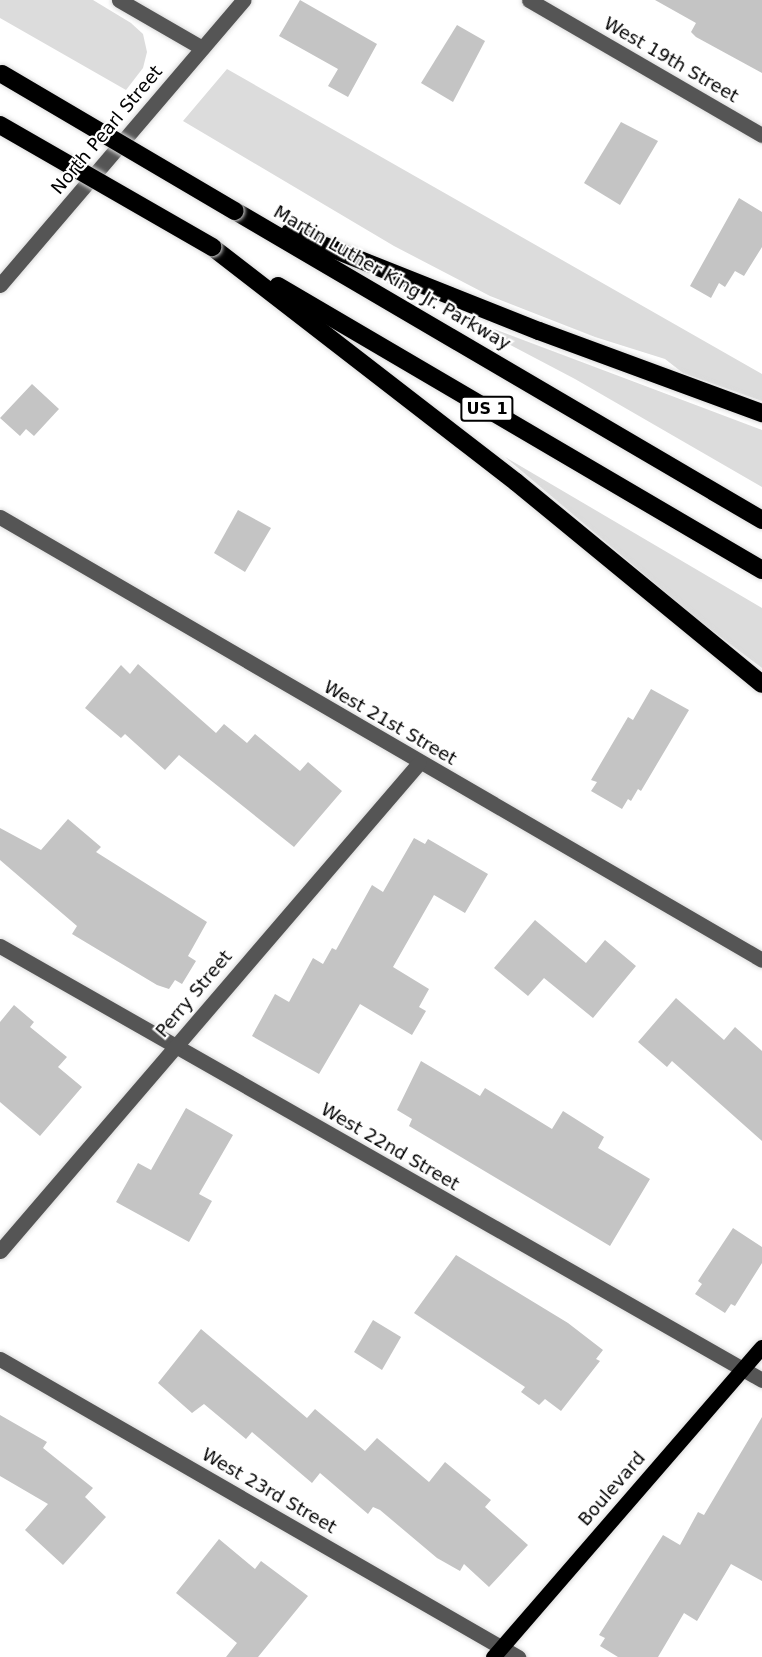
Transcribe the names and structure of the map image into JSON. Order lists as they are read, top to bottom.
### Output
{
  "streets": {
    "highway": ["Martin Luther King Jr. Parkway", "US 1"],
    "main road": ["Boulevard"],
    "street": [
      "West 19th Street",
      "North Pearl Street",
      "West 21st Street",
      "Perry Street",
      "West 22nd Street",
      "West 23rd Street"
    ]
  },
  "crossings": [
    ["West 21st Street", "Perry Street"],
    ["Perry Street", "West 22nd Street"],
    ["West 22nd Street", "Boulevard"],
    ["Boulevard", "West 23rd Street"]
  ]
}
